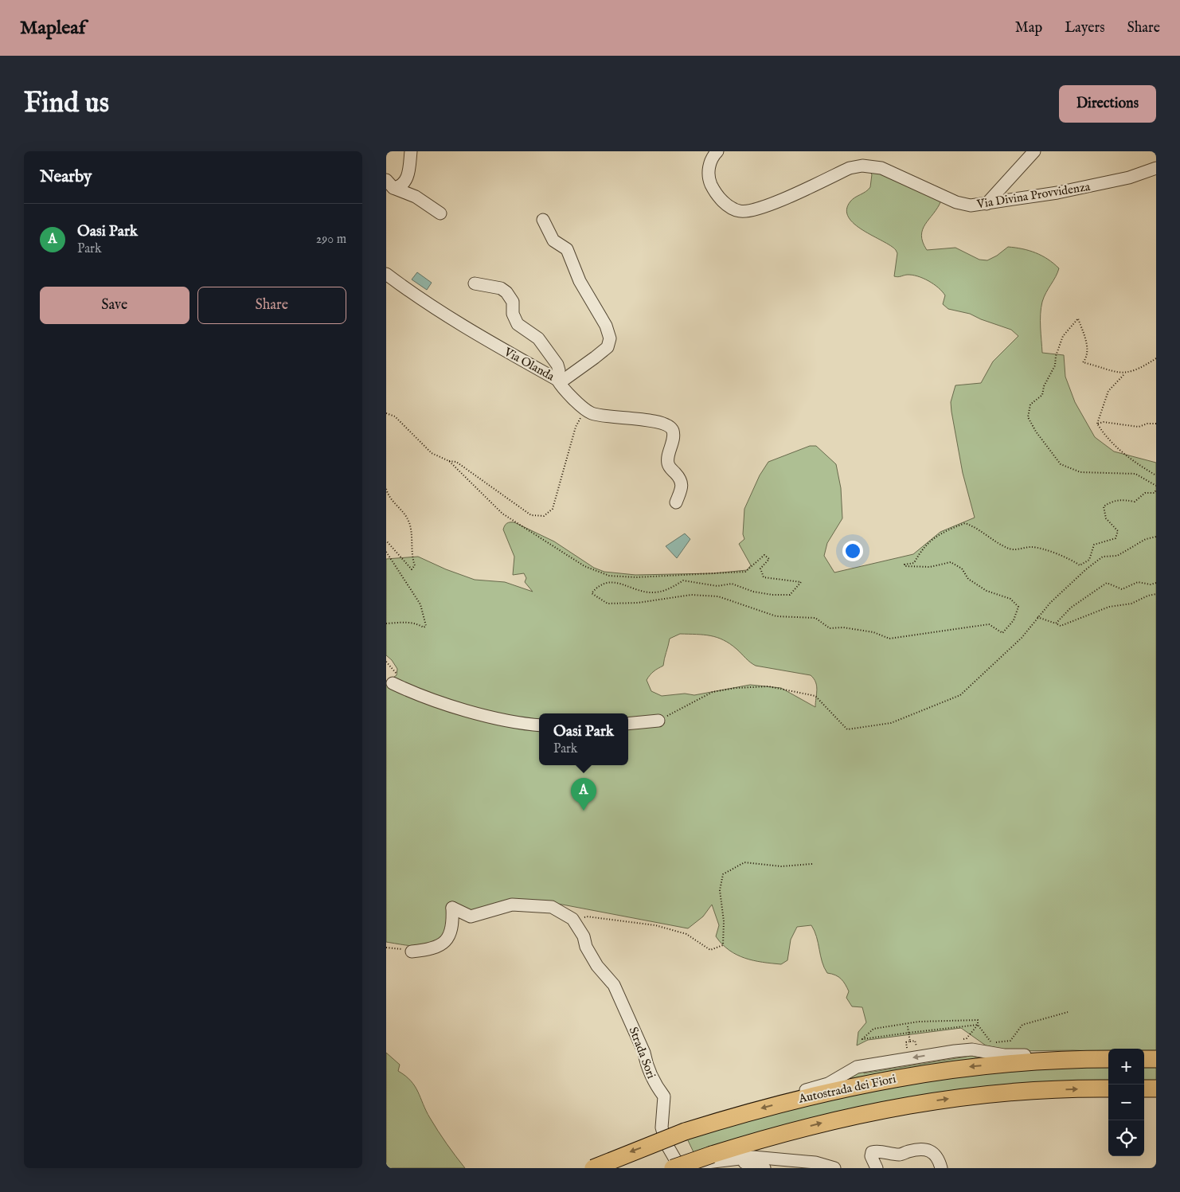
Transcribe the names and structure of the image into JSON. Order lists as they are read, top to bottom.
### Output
{
  "streets": {
    "highway": ["Autostrada dei Fiori"],
    "street": ["Via Divina Provvidenza", "Via Olanda", "Strada Sori"]
  },
  "page": {
    "header": "Mapleaf",
    "nav": ["Map", "Layers", "Share"],
    "buttons": [
      "Directions",
      ["Save", "Share"]
    ],
    "title": "Find us",
    "heading": "Nearby",
    "list": [
      {
        "mark": "A",
        "name": "Oasi Park",
        "note": "Park",
        "value": "290 m"
      }
    ],
    "popup": ["Oasi Park", "Park"],
    "pins": "A",
    "map_buttons": ["+", "−"]
  }
}
